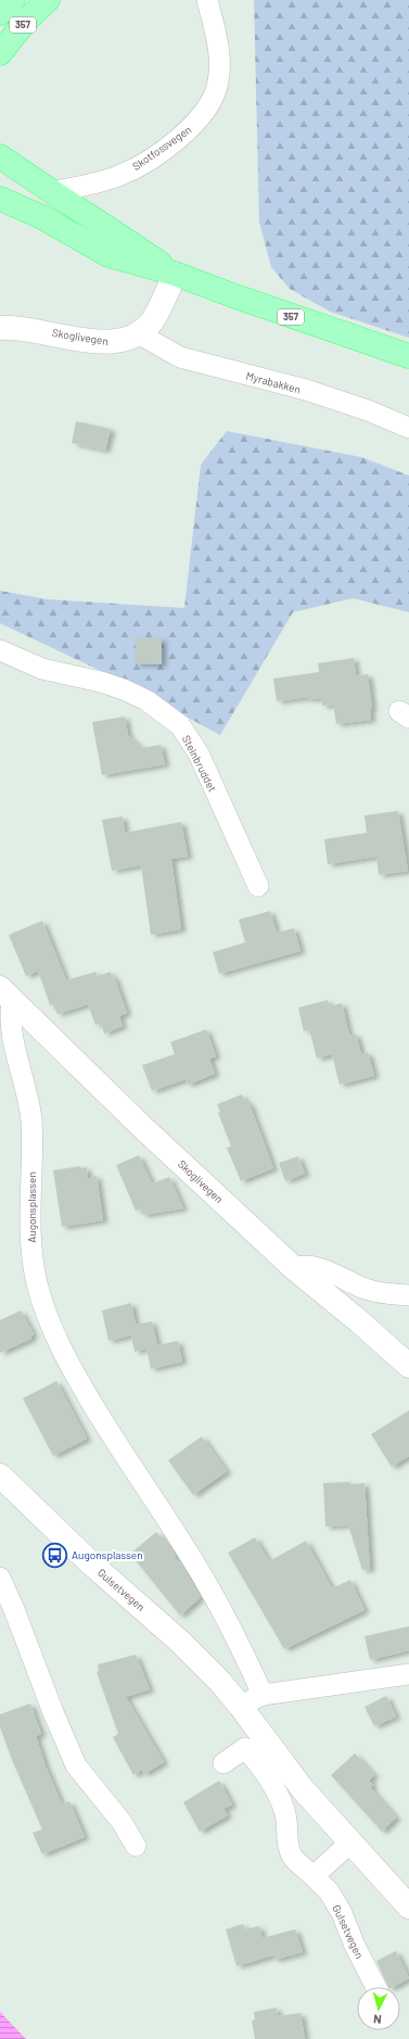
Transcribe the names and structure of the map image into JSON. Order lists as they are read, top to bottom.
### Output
{
  "streets": {
    "main road": ["357"],
    "street": [
      "Skotfossvegen",
      "Skoglivegen",
      "Myrabakken",
      "Steinbruddet",
      "Augonsplassen",
      "Gulsetvegen"
    ]
  },
  "crossings": [
    ["357", "Skotfossvegen"],
    ["Skoglivegen", "Myrabakken"],
    ["Skoglivegen", "Augonsplassen"]
  ],
  "places": {
    "bus stop": ["Augonsplassen"]
  },
  "north": "bottom"
}
